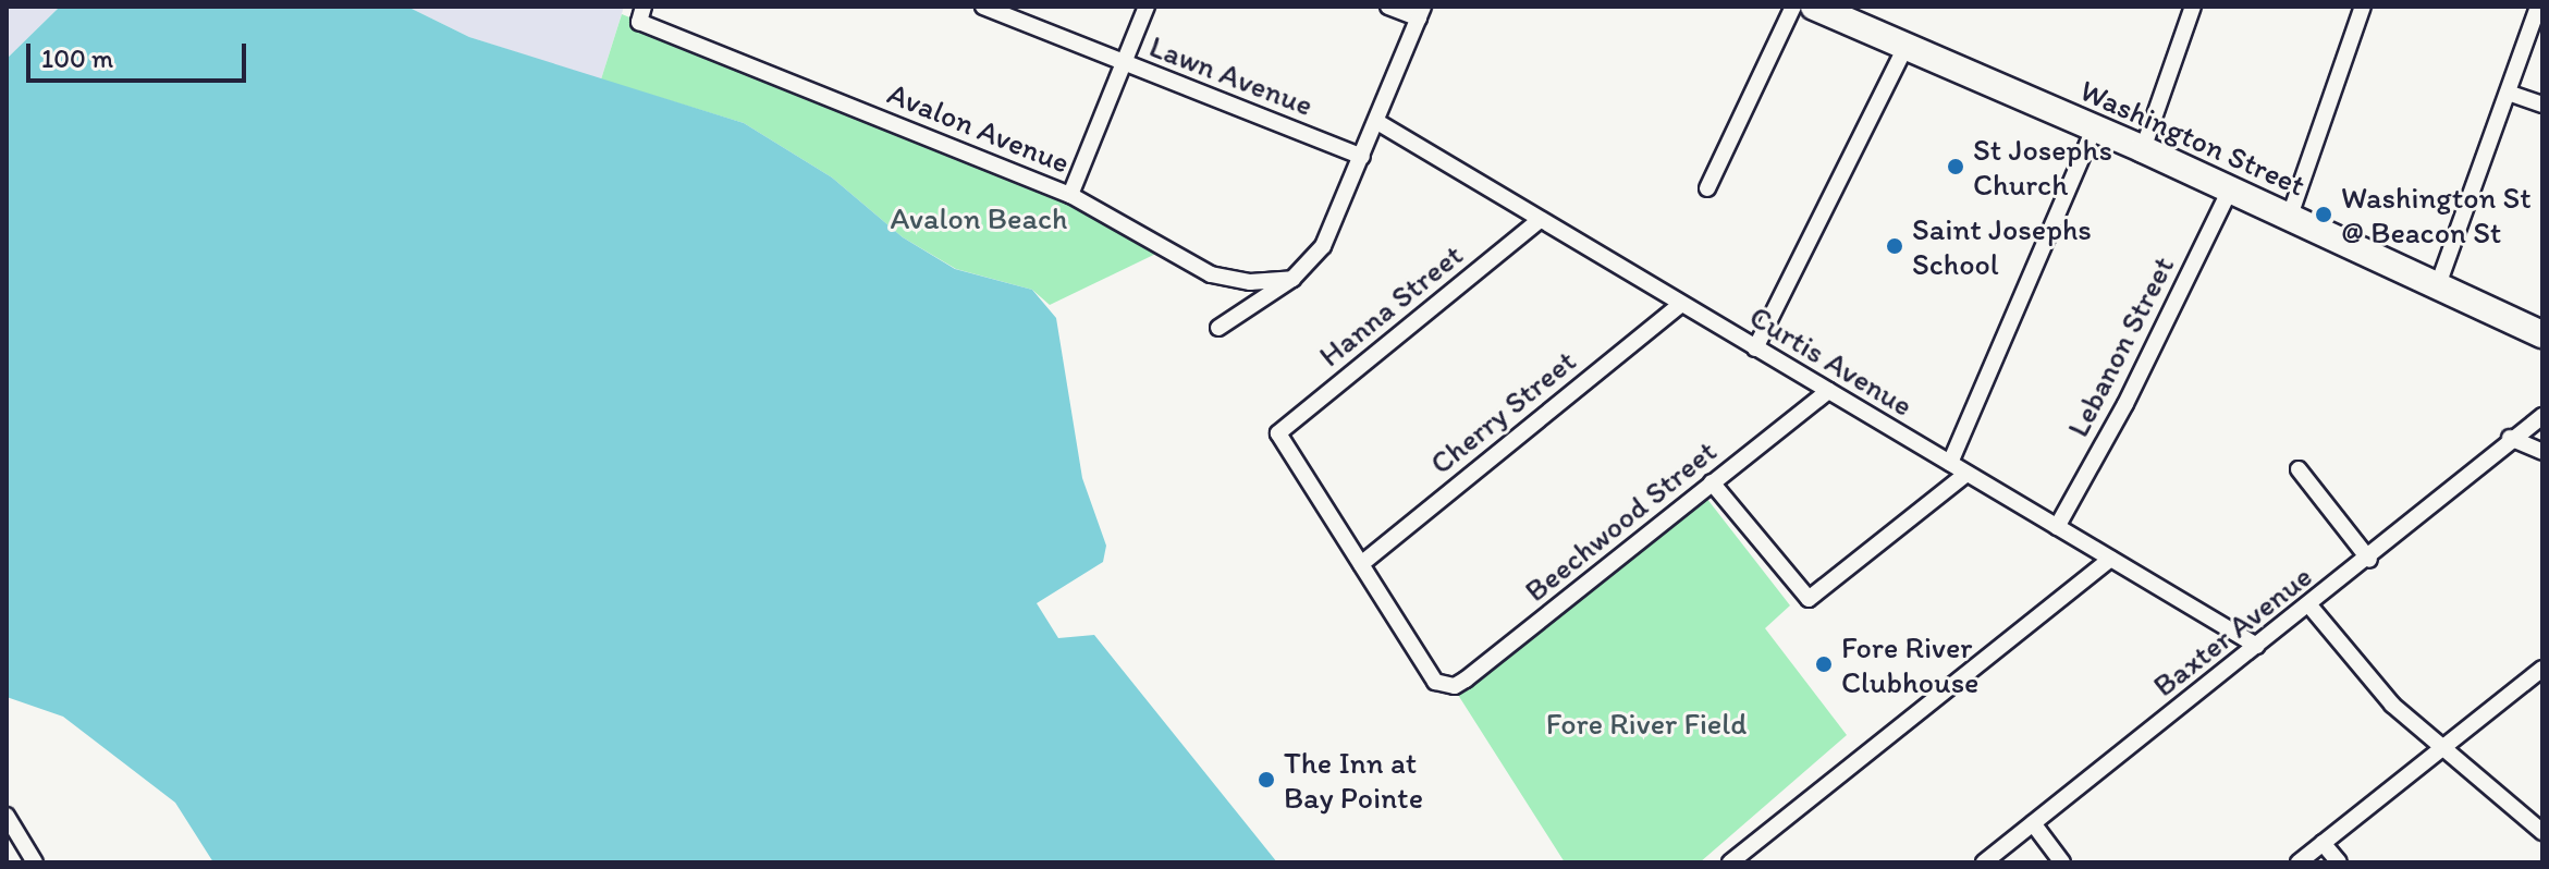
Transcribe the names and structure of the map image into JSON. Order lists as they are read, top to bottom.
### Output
{
  "streets": {
    "main road": ["Washington Street"],
    "street": [
      "Lawn Avenue",
      "Avalon Avenue",
      "Hanna Street",
      "Lebanon Street",
      "Curtis Avenue",
      "Cherry Street",
      "Beechwood Street",
      "Baxter Avenue"
    ]
  },
  "crossings": [
    ["Washington Street", "Lebanon Street"],
    ["Hanna Street", "Curtis Avenue"],
    ["Hanna Street", "Cherry Street"],
    ["Hanna Street", "Beechwood Street"],
    ["Lebanon Street", "Curtis Avenue"],
    ["Curtis Avenue", "Cherry Street"],
    ["Curtis Avenue", "Beechwood Street"],
    ["Curtis Avenue", "Baxter Avenue"],
    ["Cherry Street", "Beechwood Street"]
  ],
  "parks": ["Avalon Beach", "Fore River Field"],
  "places": [
    "St Josephs Church",
    "Washington St @ Beacon St",
    "Saint Josephs School",
    "Fore River Clubhouse",
    "The Inn at Bay Pointe"
  ],
  "scale_bar": "100 m"
}
